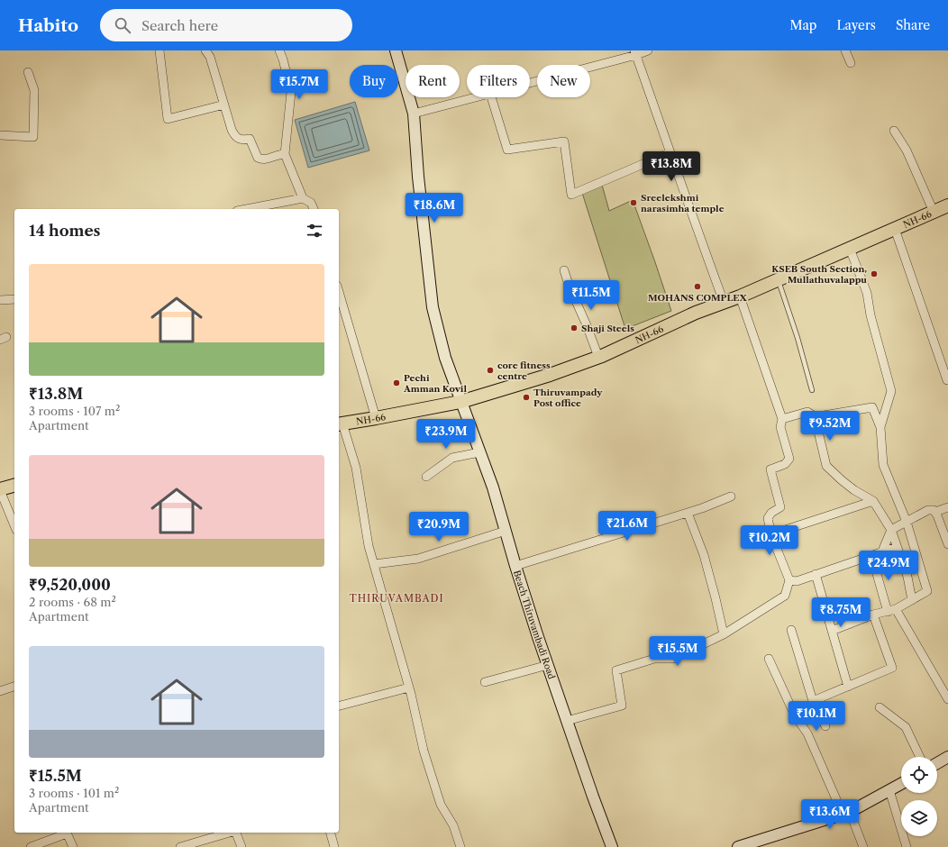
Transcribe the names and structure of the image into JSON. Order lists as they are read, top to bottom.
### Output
{
  "streets": {
    "main road": ["NH-66", "Beach Thiruvambadi Road"]
  },
  "crossings": [
    ["NH-66", "Beach Thiruvambadi Road"]
  ],
  "districts": ["THIRUVAMBADI"],
  "places": [
    "Sreelekshmi narasimha temple",
    "KSEB South Section, Mullathuvalappu",
    "MOHANS COMPLEX",
    "Shaji Steels",
    "core fitness centre",
    "Pechi Amman Kovil",
    "Thiruvampady Post office"
  ],
  "page": {
    "header": "Habito",
    "search": "Search here",
    "nav": ["Map", "Layers", "Share"],
    "chip": [
      "Buy",
      "Rent",
      "Filters",
      "New"
    ],
    "price": [
      "₹15.7M",
      "₹13.8M",
      "₹18.6M",
      "₹11.5M",
      "₹9.52M",
      "₹23.9M",
      "₹21.6M",
      "₹20.9M",
      "₹10.2M",
      "₹24.9M",
      "₹8.75M",
      "₹15.5M",
      "₹10.1M",
      "₹13.6M"
    ],
    "heading": "14 homes",
    "list": [
      {
        "name": "₹13.8M",
        "note": "3 rooms · 107 m² · Apartment"
      },
      {
        "name": "₹9,520,000",
        "note": "2 rooms · 68 m² · Apartment"
      },
      {
        "name": "₹15.5M",
        "note": "3 rooms · 101 m² · Apartment"
      }
    ]
  }
}
